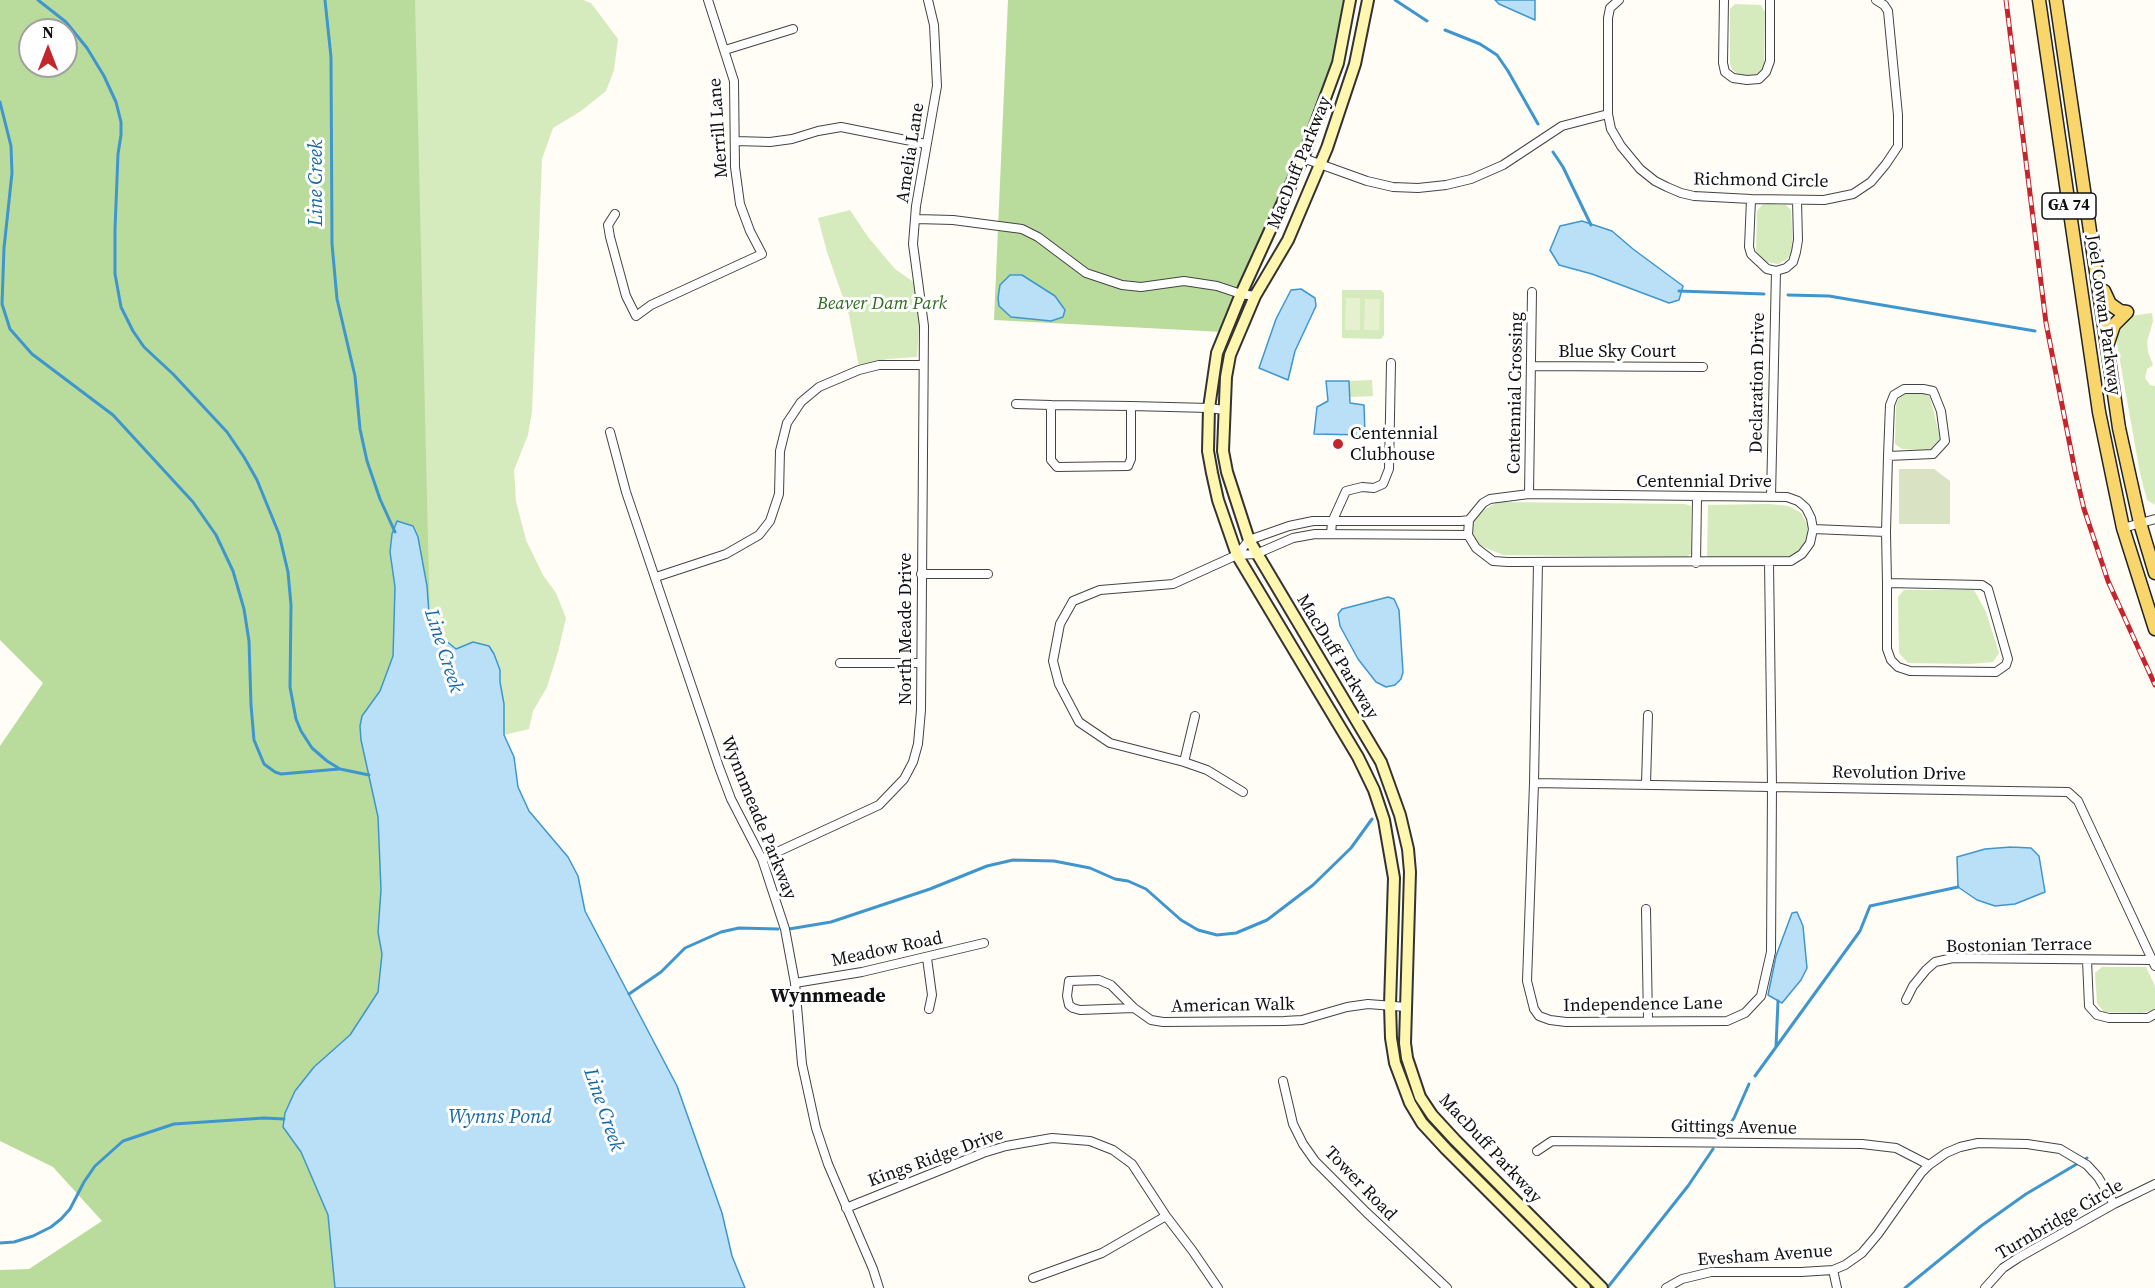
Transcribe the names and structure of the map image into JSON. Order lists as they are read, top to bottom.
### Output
{
  "streets": {
    "main road": ["GA 74", "Joel Cowan Parkway"],
    "street": [
      "Merrill Lane",
      "Amelia Lane",
      "MacDuff Parkway",
      "Richmond Circle",
      "Blue Sky Court",
      "Declaration Drive",
      "Centennial Crossing",
      "Centennial Drive",
      "North Meade Drive",
      "Revolution Drive",
      "Wynnmeade Parkway",
      "Bostonian Terrace",
      "Meadow Road",
      "Independence Lane",
      "American Walk",
      "Gittings Avenue",
      "Kings Ridge Drive",
      "Tower Road",
      "Turnbridge Circle",
      "Evesham Avenue"
    ]
  },
  "crossings": [
    ["Amelia Lane", "North Meade Drive"],
    ["MacDuff Parkway", "American Walk"],
    ["Blue Sky Court", "Centennial Crossing"],
    ["Declaration Drive", "Centennial Drive"],
    ["Centennial Crossing", "Centennial Drive"],
    ["North Meade Drive", "Wynnmeade Parkway"],
    ["Revolution Drive", "Bostonian Terrace"],
    ["Revolution Drive", "Independence Lane"],
    ["Wynnmeade Parkway", "Meadow Road"],
    ["Wynnmeade Parkway", "Kings Ridge Drive"],
    ["Gittings Avenue", "Evesham Avenue"],
    ["Turnbridge Circle", "Evesham Avenue"]
  ],
  "districts": ["Wynnmeade"],
  "water": ["Line Creek", "Wynns Pond"],
  "parks": ["Beaver Dam Park"],
  "places": ["Centennial Clubhouse"],
  "north": "top"
}
